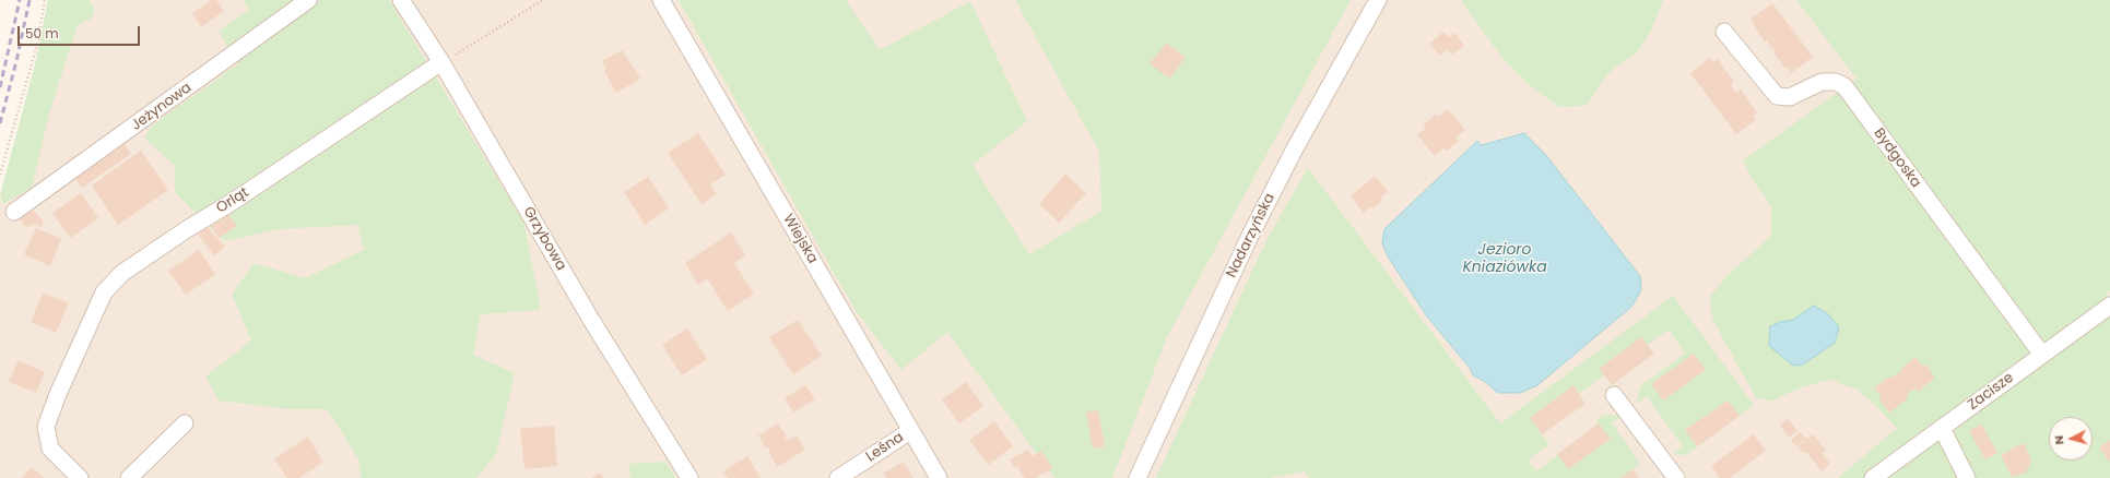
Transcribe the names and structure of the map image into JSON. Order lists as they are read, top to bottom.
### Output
{
  "streets": {
    "street": [
      "Jeżynowa",
      "Bydgoska",
      "Orląt",
      "Nadarzyńska",
      "Grzybowa",
      "Wiejska",
      "Zacisze",
      "Leśna"
    ]
  },
  "crossings": [
    ["Bydgoska", "Zacisze"],
    ["Orląt", "Grzybowa"],
    ["Wiejska", "Leśna"]
  ],
  "water": ["Jezioro Kniaziówka"],
  "scale_bar": "50 m",
  "north": "left"
}
